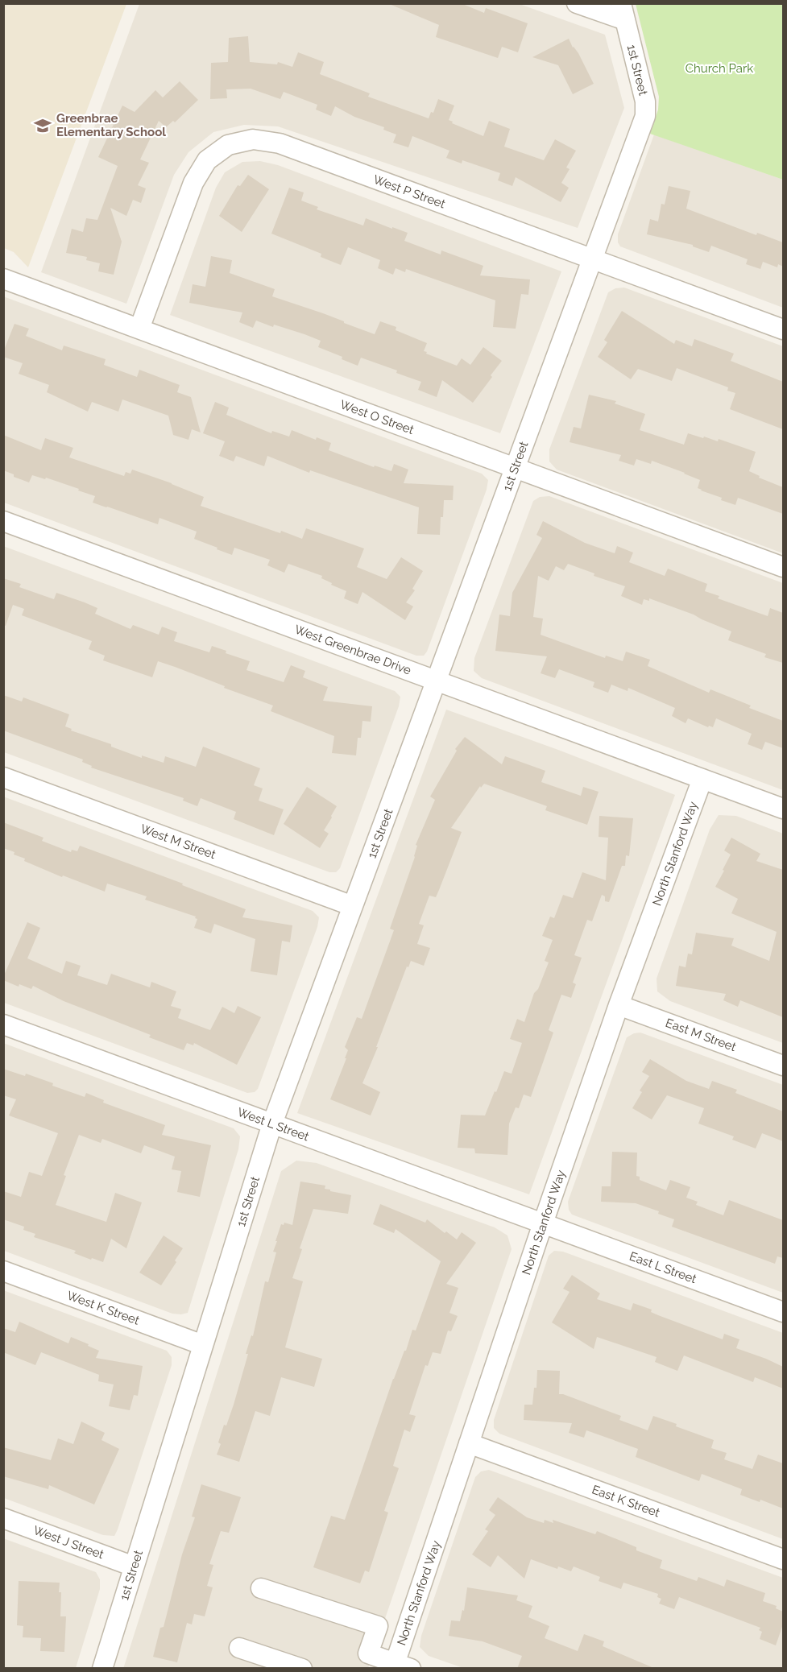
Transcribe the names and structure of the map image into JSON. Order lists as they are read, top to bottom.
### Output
{
  "streets": {
    "street": [
      "1st Street",
      "West P Street",
      "West O Street",
      "West Greenbrae Drive",
      "West M Street",
      "North Stanford Way",
      "East M Street",
      "West L Street",
      "East L Street",
      "West K Street",
      "East K Street",
      "West J Street"
    ]
  },
  "crossings": [
    ["1st Street", "West P Street"],
    ["1st Street", "West O Street"],
    ["1st Street", "West Greenbrae Drive"],
    ["1st Street", "West M Street"],
    ["1st Street", "West L Street"],
    ["1st Street", "West K Street"],
    ["1st Street", "West J Street"],
    ["West P Street", "West O Street"],
    ["West Greenbrae Drive", "North Stanford Way"],
    ["North Stanford Way", "East M Street"],
    ["North Stanford Way", "West L Street"],
    ["North Stanford Way", "East L Street"],
    ["North Stanford Way", "East K Street"],
    ["West L Street", "East L Street"]
  ],
  "parks": ["Church Park"],
  "places": {
    "school or university": ["Greenbrae Elementary School"]
  }
}
